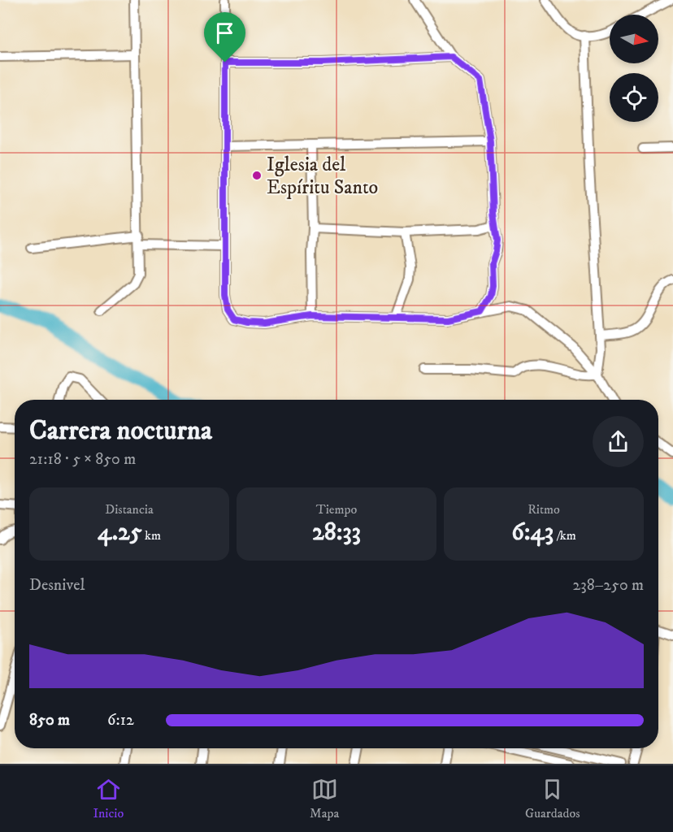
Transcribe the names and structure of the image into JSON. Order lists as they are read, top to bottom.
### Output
{
  "places": ["Iglesia del Espíritu Santo"],
  "north": "right",
  "page": {
    "heading": ["Carrera nocturna", "21:18 · 5 × 850 m"],
    "stats": [
      ["Distancia", "4.25 km"],
      ["Tiempo", "28:33"],
      ["Ritmo", "6:43 /km"]
    ],
    "chart": ["Desnivel", "238–250 m"],
    "list": [
      {
        "name": "850 m",
        "note": "6:12"
      }
    ],
    "tabs": ["Inicio", "Mapa", "Guardados"]
  }
}
